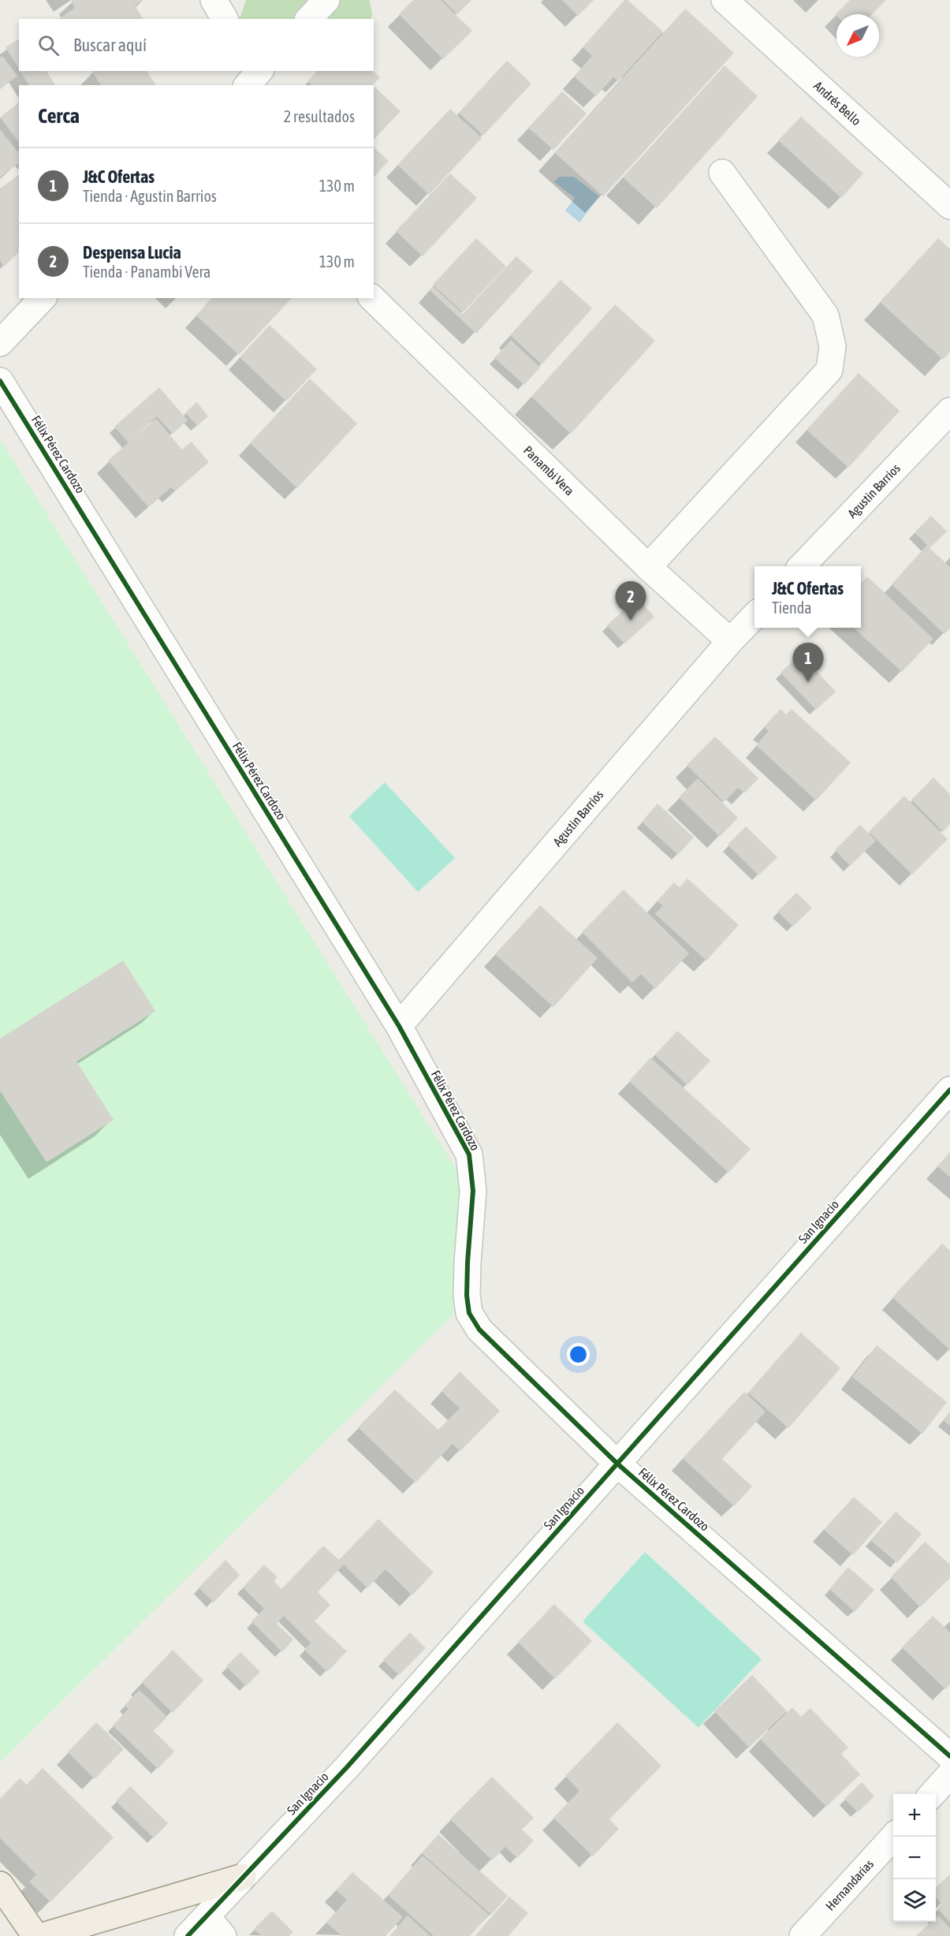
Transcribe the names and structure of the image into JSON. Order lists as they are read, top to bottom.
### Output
{
  "streets": {
    "street": [
      "Andrés Bello",
      "Félix Pérez Cardozo",
      "Panambi Vera",
      "Agustin Barrios",
      "San Ignacio",
      "Hernandarias"
    ]
  },
  "crossings": [
    ["Félix Pérez Cardozo", "Agustin Barrios"],
    ["Félix Pérez Cardozo", "San Ignacio"],
    ["Panambi Vera", "Agustin Barrios"]
  ],
  "north": "bottom left",
  "page": {
    "search": "Buscar aquí",
    "heading": ["Cerca", "2 resultados"],
    "list": [
      {
        "mark": "1",
        "name": "J&C Ofertas",
        "note": "Tienda · Agustin Barrios",
        "value": "130 m"
      },
      {
        "mark": "2",
        "name": "Despensa Lucia",
        "note": "Tienda · Panambi Vera",
        "value": "130 m"
      }
    ],
    "popup": ["J&C Ofertas", "Tienda"],
    "pins": ["2", "1"],
    "map_buttons": ["+", "−"]
  }
}
